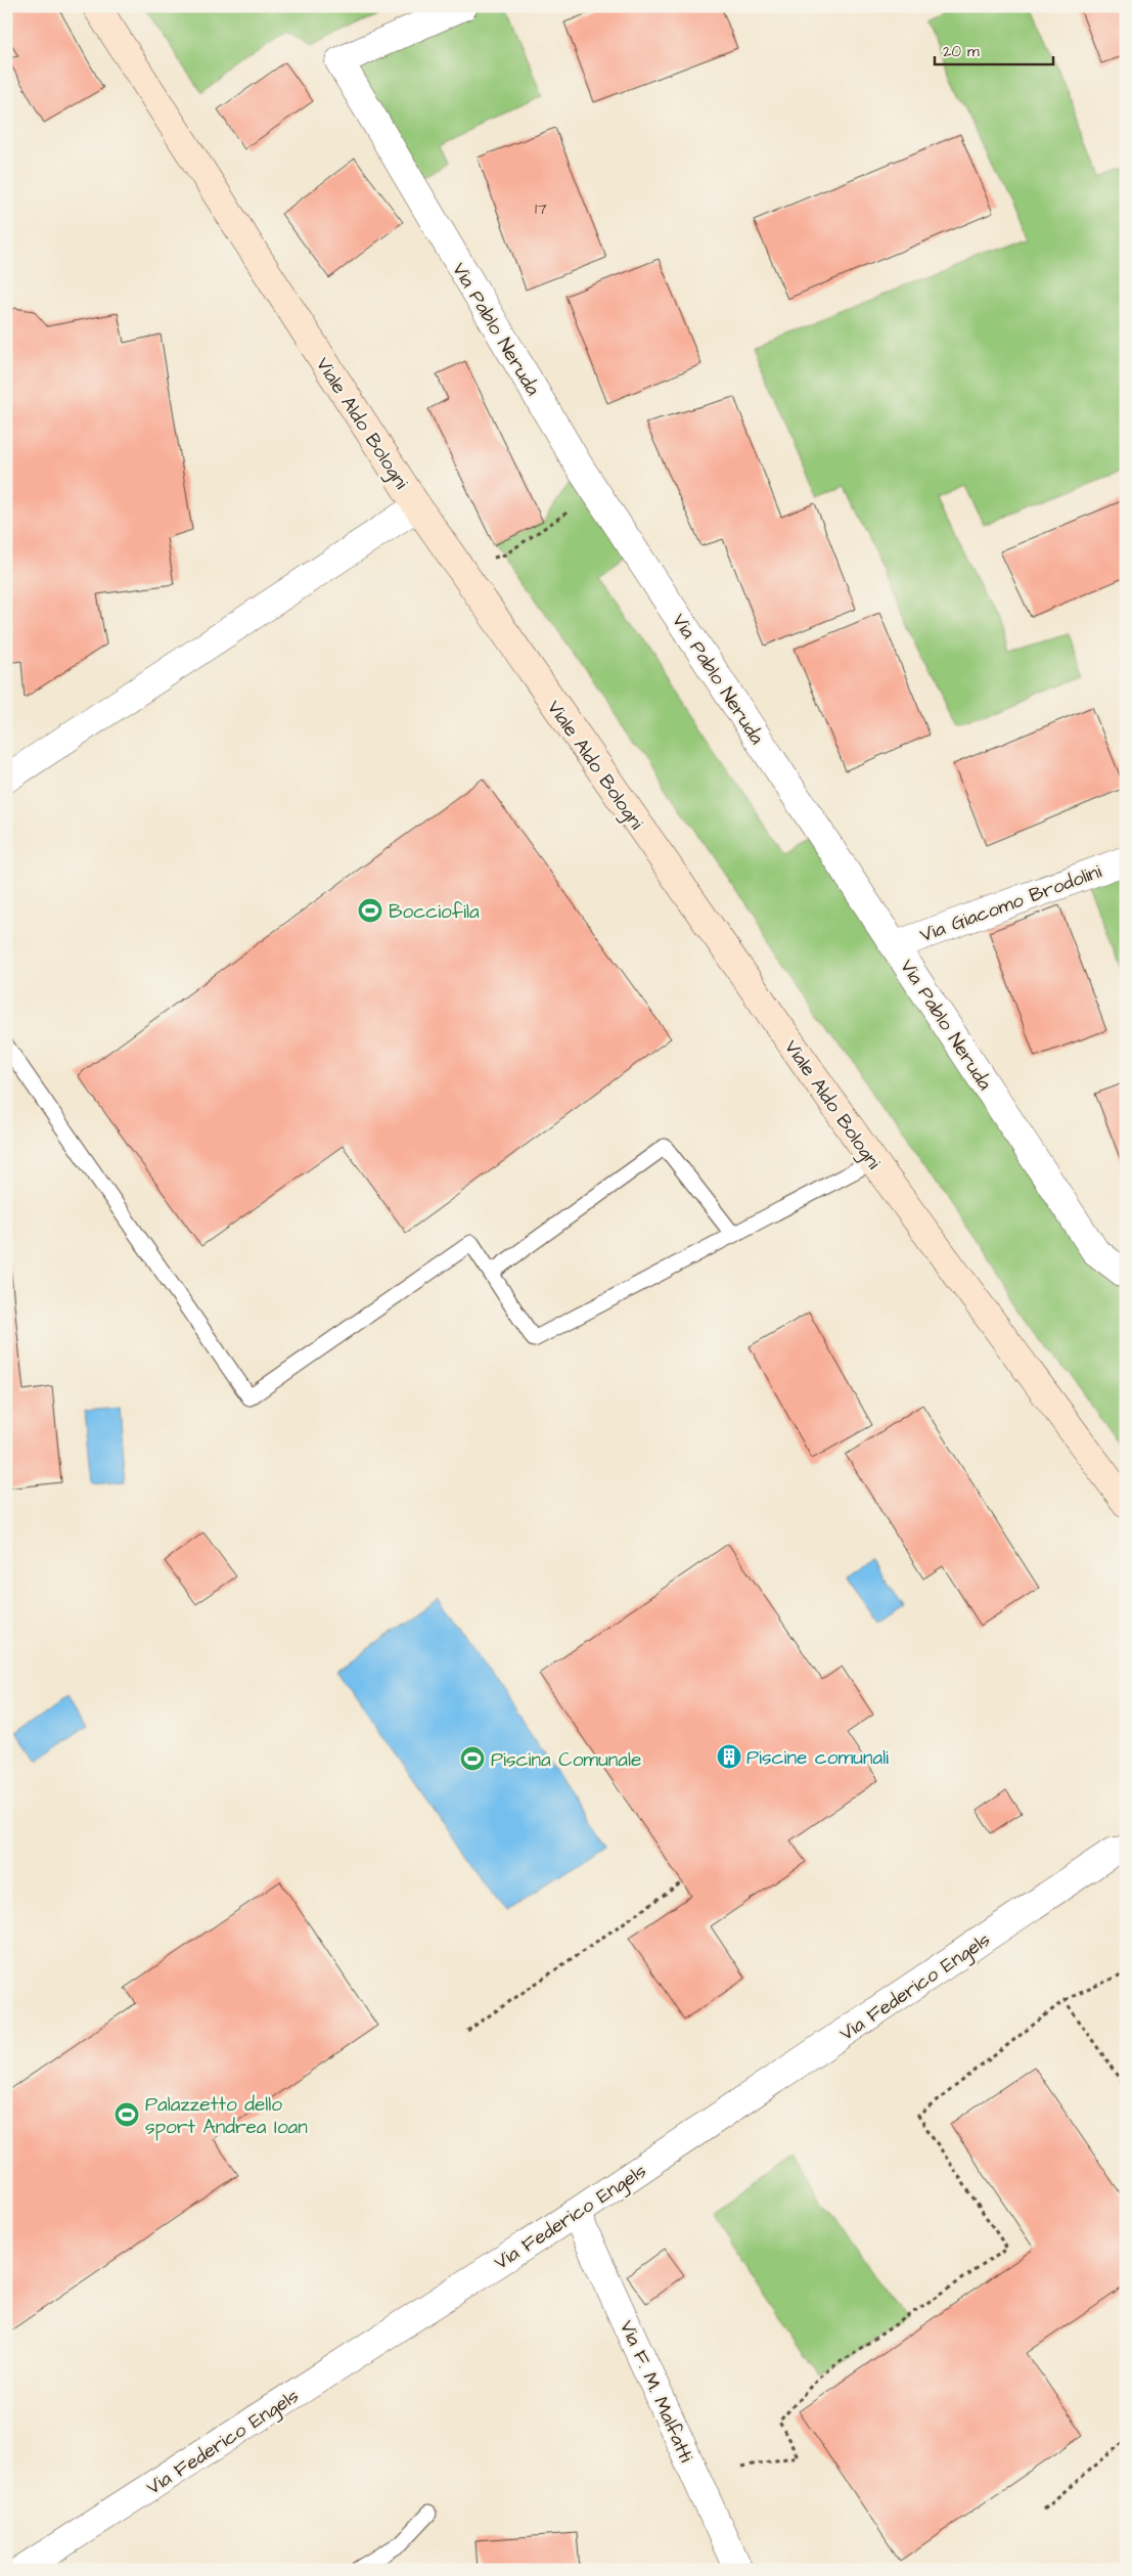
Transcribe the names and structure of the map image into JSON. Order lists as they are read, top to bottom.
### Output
{
  "streets": {
    "main road": ["Viale Aldo Bologni"],
    "street": [
      "Via Pablo Neruda",
      "Via Giacomo Brodolini",
      "Via Federico Engels",
      "Via F. M. Malfatti"
    ]
  },
  "crossings": [
    ["Via Pablo Neruda", "Via Giacomo Brodolini"],
    ["Via Federico Engels", "Via F. M. Malfatti"]
  ],
  "places": {
    "sports": ["Bocciofila", "Piscina Comunale", "Palazzetto dello sport Andrea Ioan"],
    "building": ["Piscine comunali"]
  },
  "house_numbers": ["17"],
  "scale_bar": "20 m"
}
